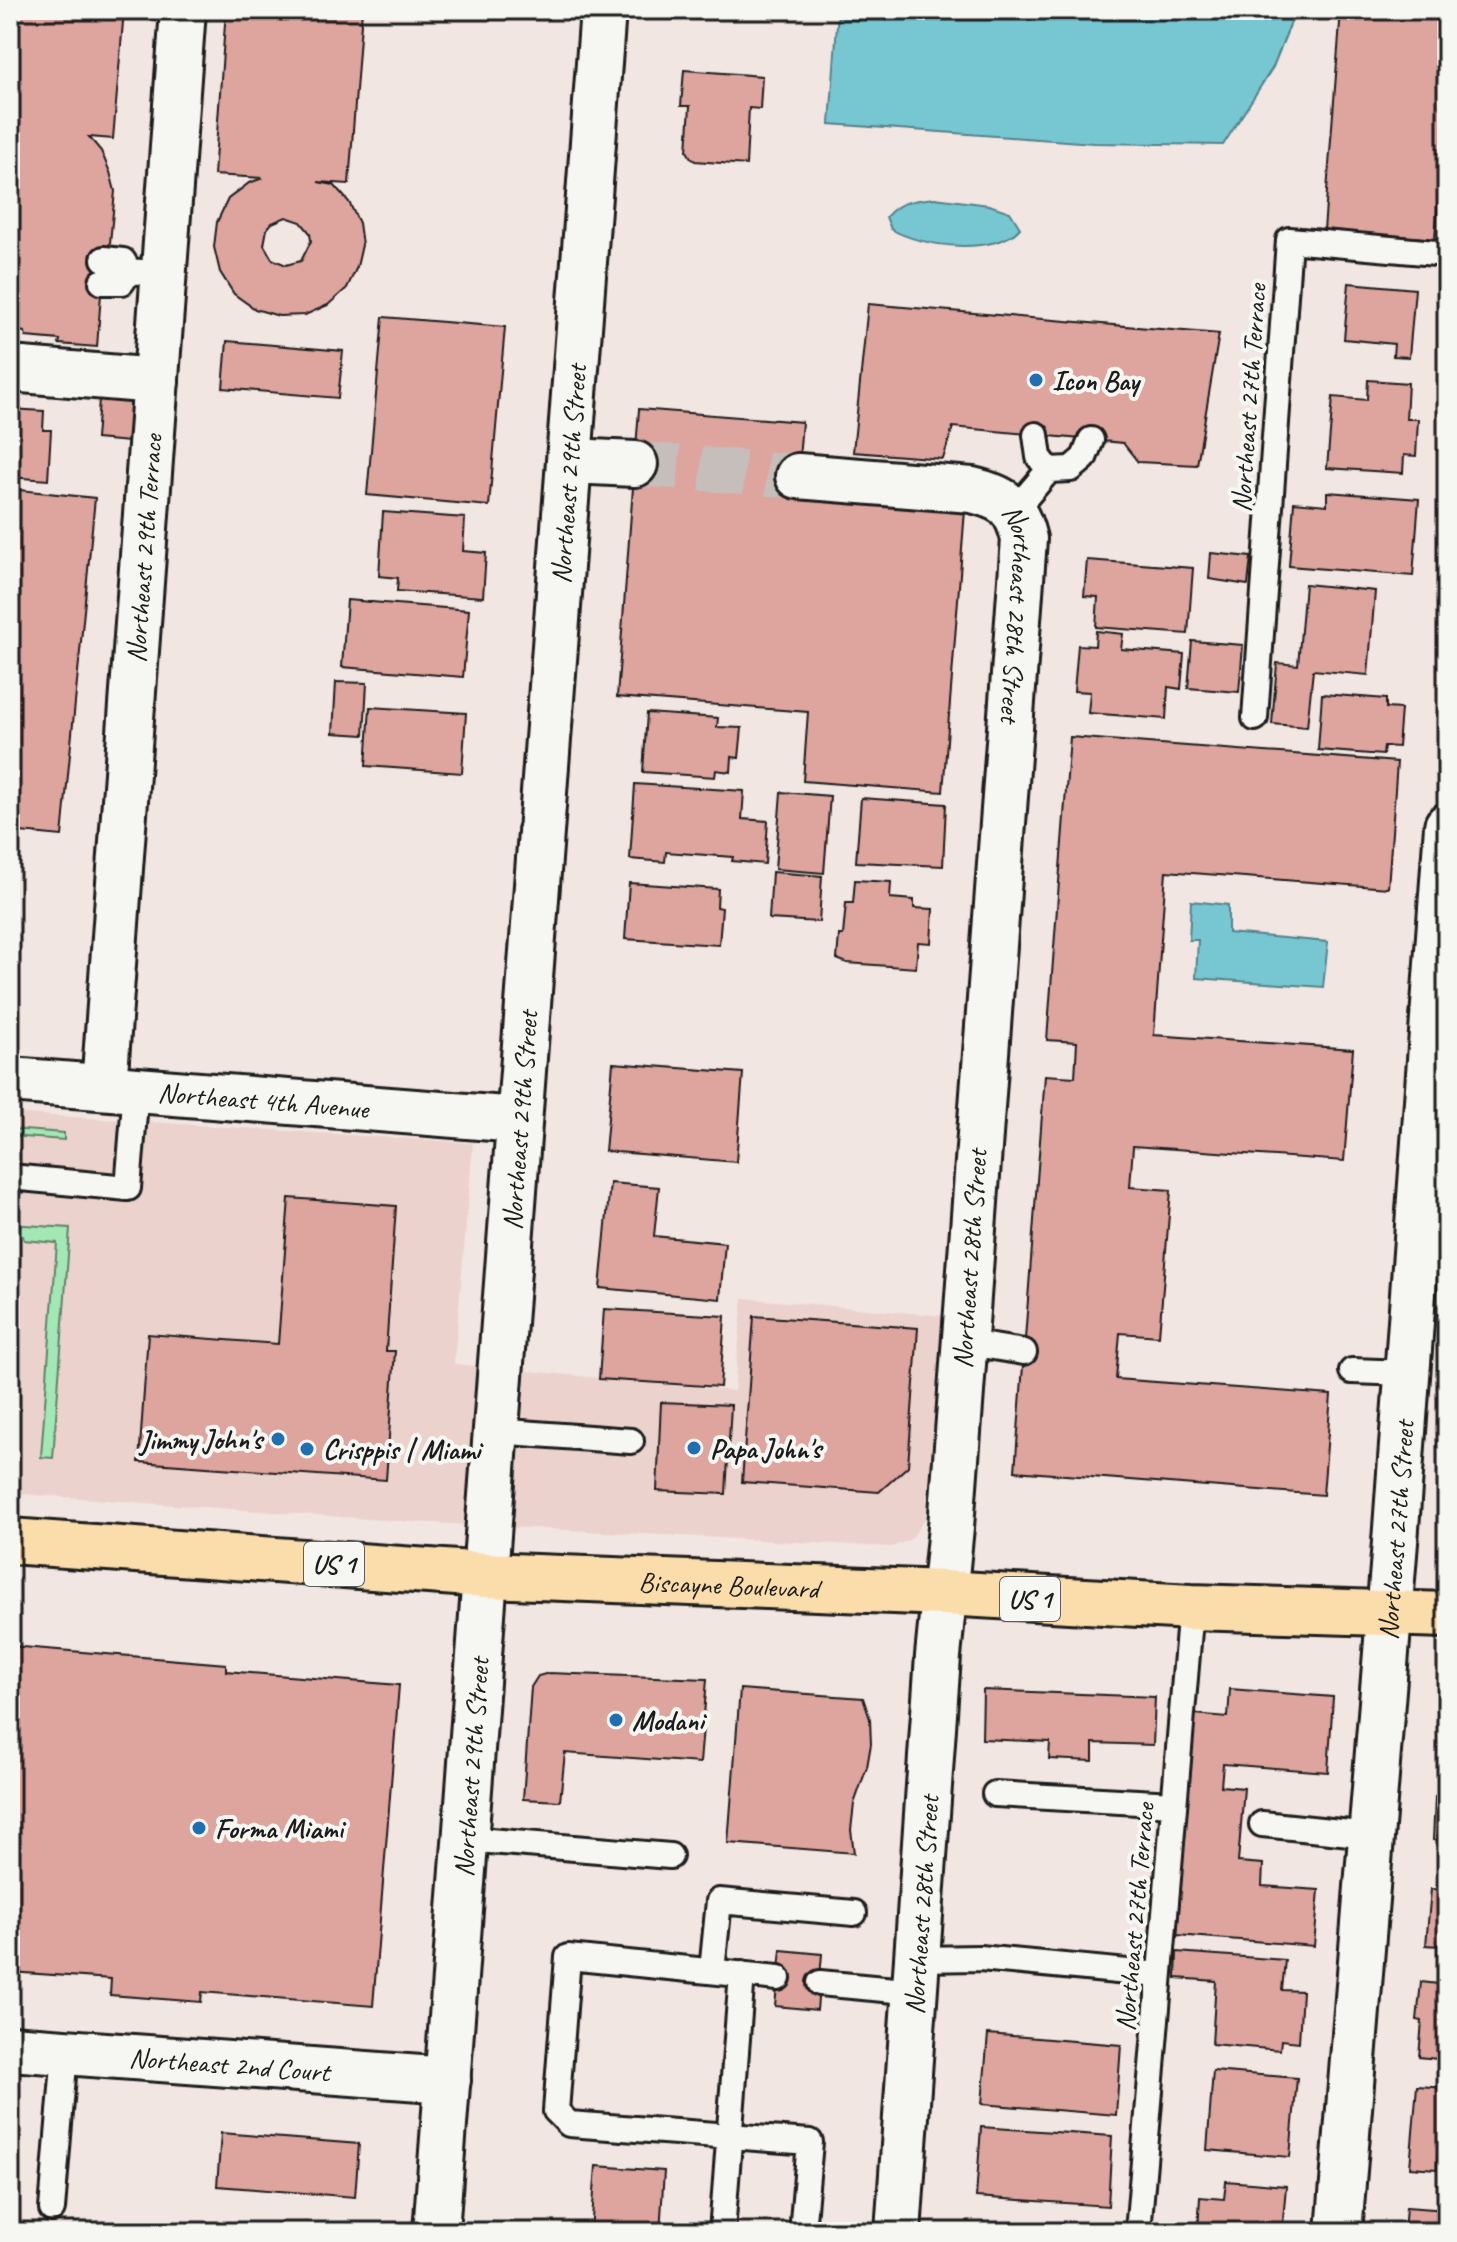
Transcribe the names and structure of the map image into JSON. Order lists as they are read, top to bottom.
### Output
{
  "streets": {
    "main road": ["US 1", "Biscayne Boulevard"],
    "street": [
      "Northeast 29th Street",
      "Northeast 29th Terrace",
      "Northeast 28th Street",
      "Northeast 4th Avenue",
      "Northeast 27th Street",
      "Northeast 2nd Court"
    ],
    "lane": ["Northeast 27th Terrace"]
  },
  "crossings": [
    ["Northeast 27th Terrace", "Biscayne Boulevard"],
    ["Northeast 29th Street", "Northeast 4th Avenue"],
    ["Northeast 29th Street", "Biscayne Boulevard"],
    ["Northeast 29th Street", "Northeast 2nd Court"],
    ["Northeast 29th Terrace", "Northeast 4th Avenue"],
    ["Northeast 28th Street", "Biscayne Boulevard"],
    ["Northeast 27th Street", "Biscayne Boulevard"]
  ],
  "places": [
    "Icon Bay",
    "Jimmy John's",
    "Papa John's",
    "Crisppis | Miami",
    "Modani",
    "Forma Miami"
  ]
}
